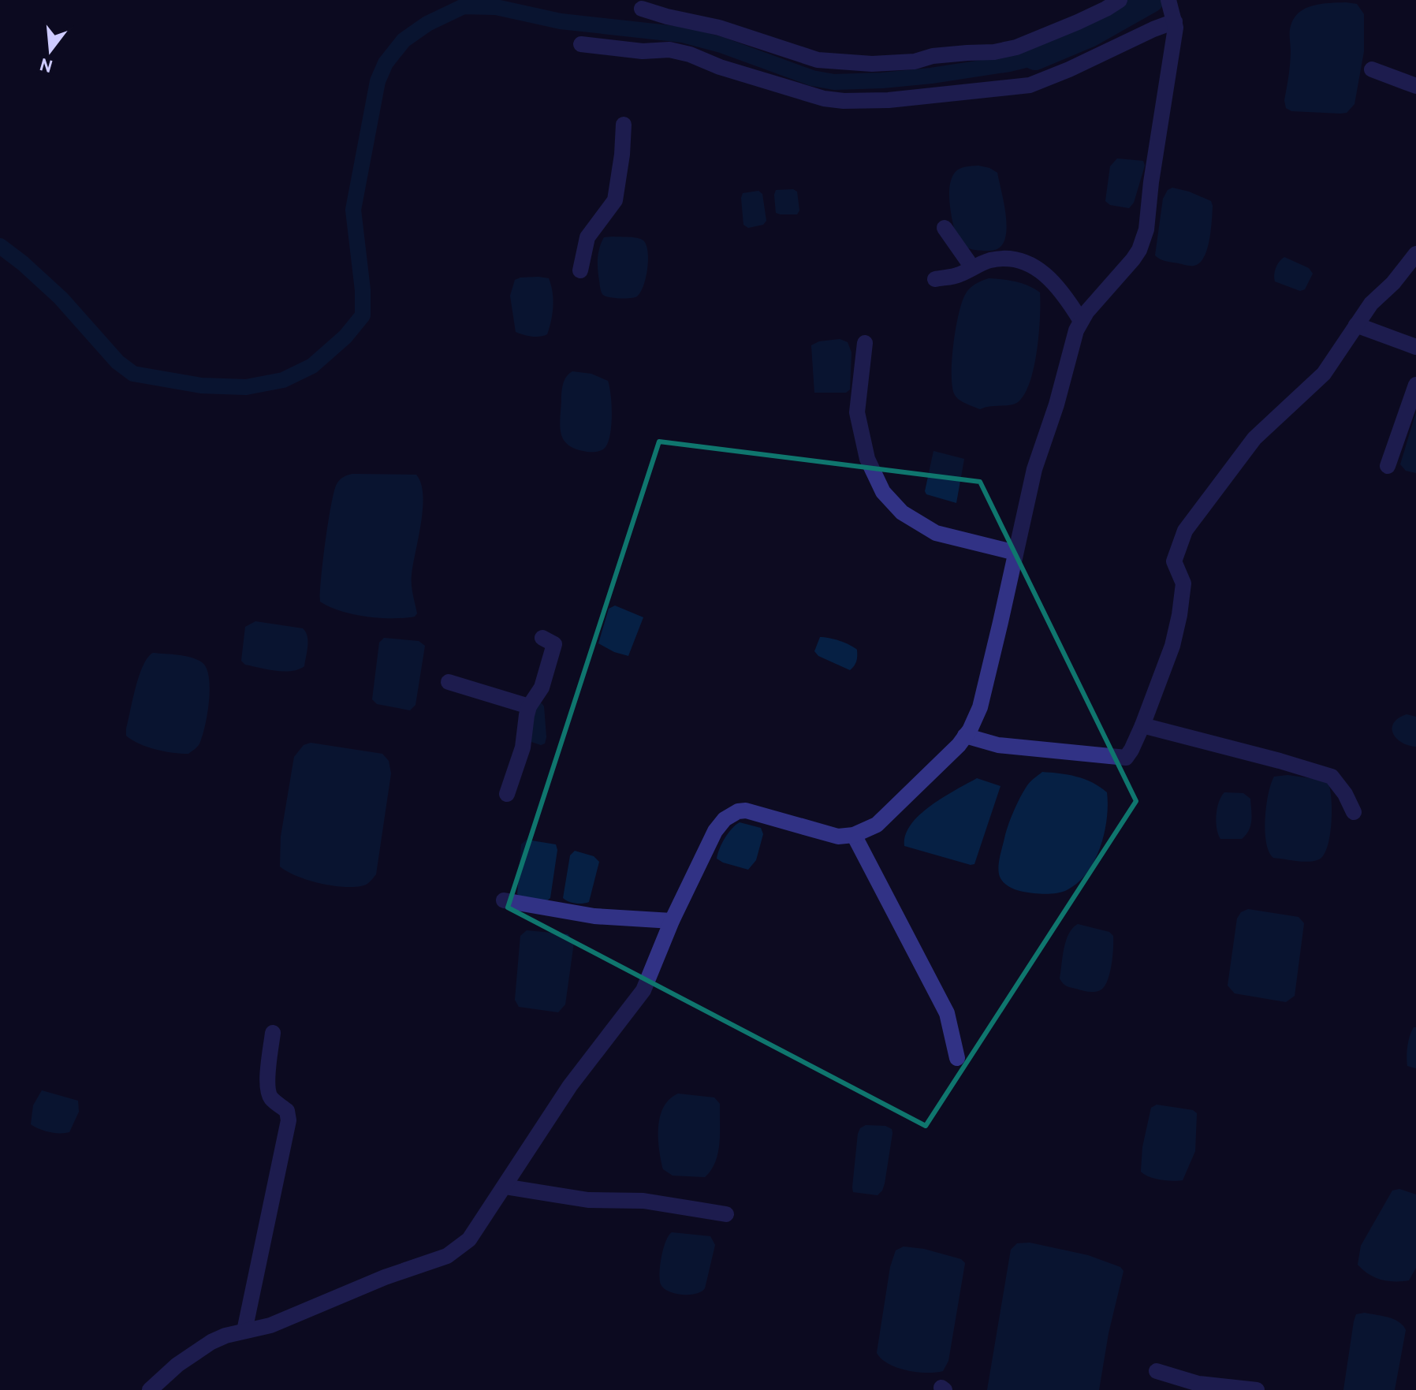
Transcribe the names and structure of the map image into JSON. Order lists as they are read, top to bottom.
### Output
{
  "north": "bottom"
}
